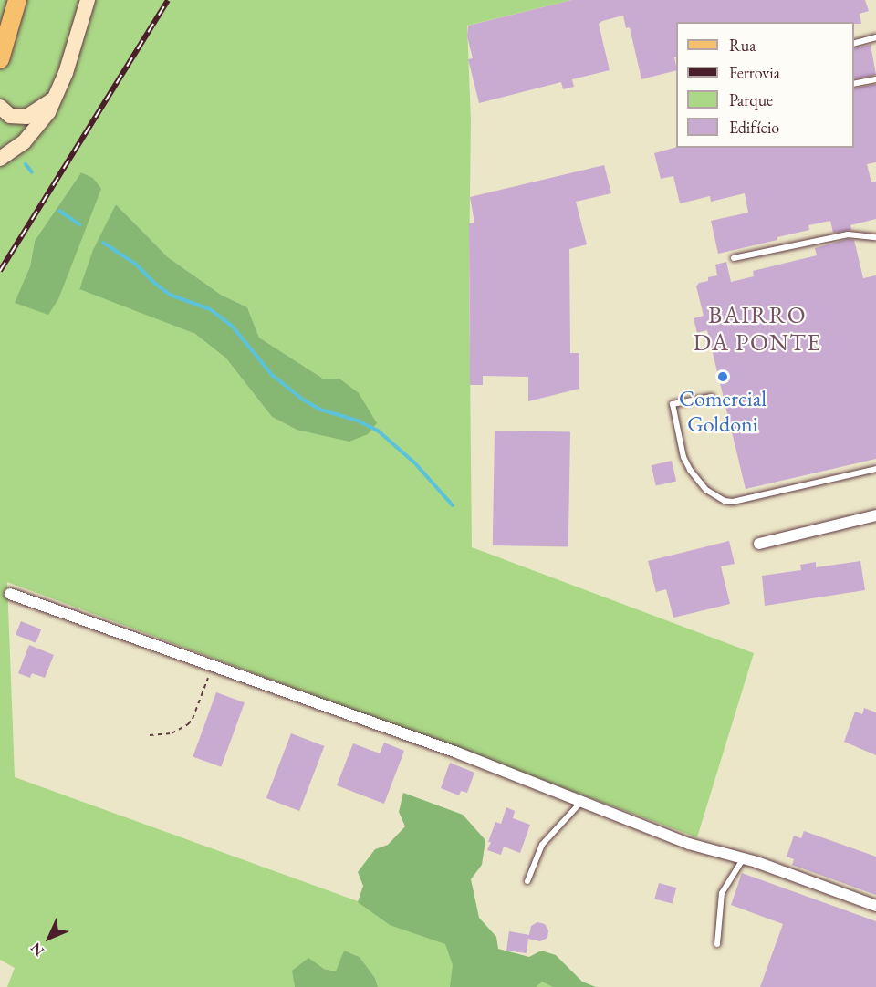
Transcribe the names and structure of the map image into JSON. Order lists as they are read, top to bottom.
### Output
{
  "districts": ["BAIRRO DA PONTE"],
  "places": ["Comercial Goldoni"],
  "legend": [
    "Rua",
    "Ferrovia",
    "Parque",
    "Edifício"
  ],
  "north": "bottom left"
}
